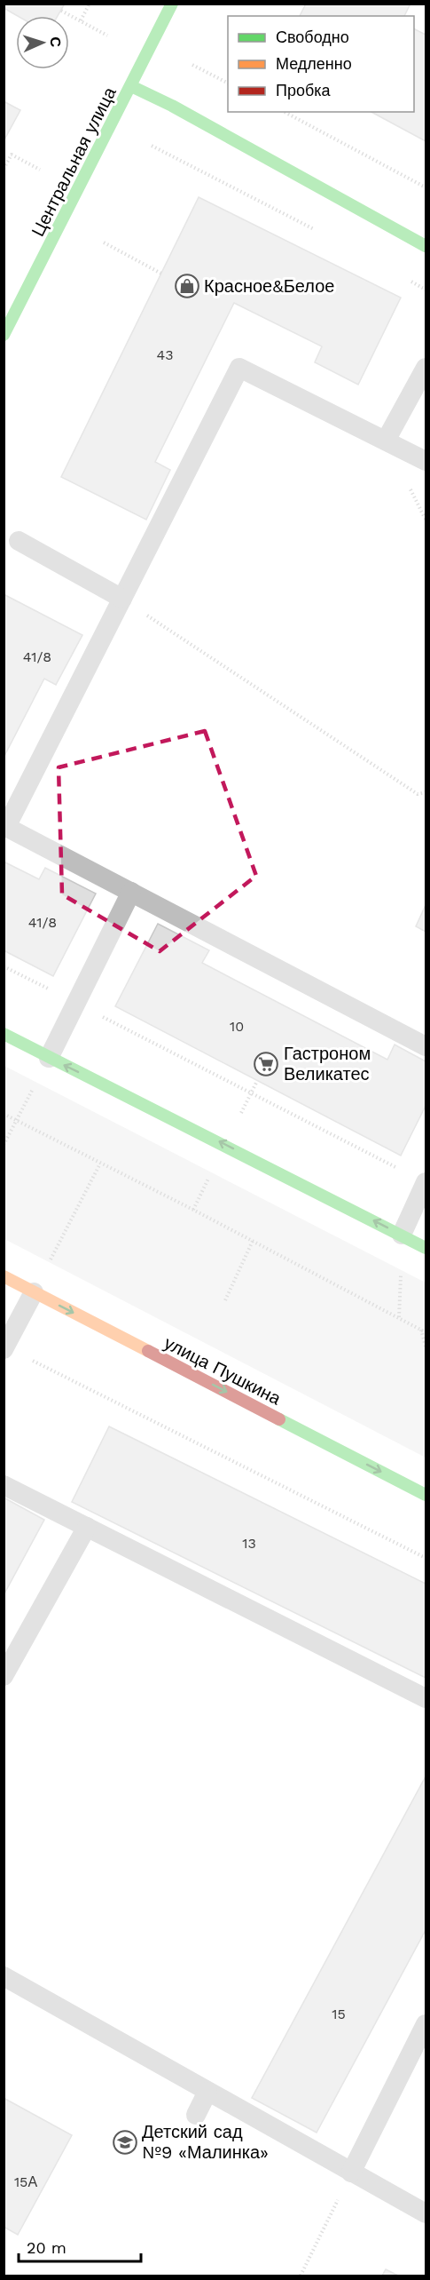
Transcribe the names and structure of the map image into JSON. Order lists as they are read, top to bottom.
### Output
{
  "streets": {
    "street": ["Центральная улица", "улица Пушкина"]
  },
  "one_way": ["улица Пушкина"],
  "places": {
    "shop": ["Красное&Белое"],
    "supermarket": ["Гастроном Великатес"],
    "school or university": ["Детский сад №9 «Малинка»"]
  },
  "house_numbers": [
    "43",
    "41/8",
    "41/8",
    "10",
    "13",
    "15",
    "15А"
  ],
  "legend": ["Свободно", "Медленно", "Пробка"],
  "scale_bar": "20 m",
  "north": "right"
}
